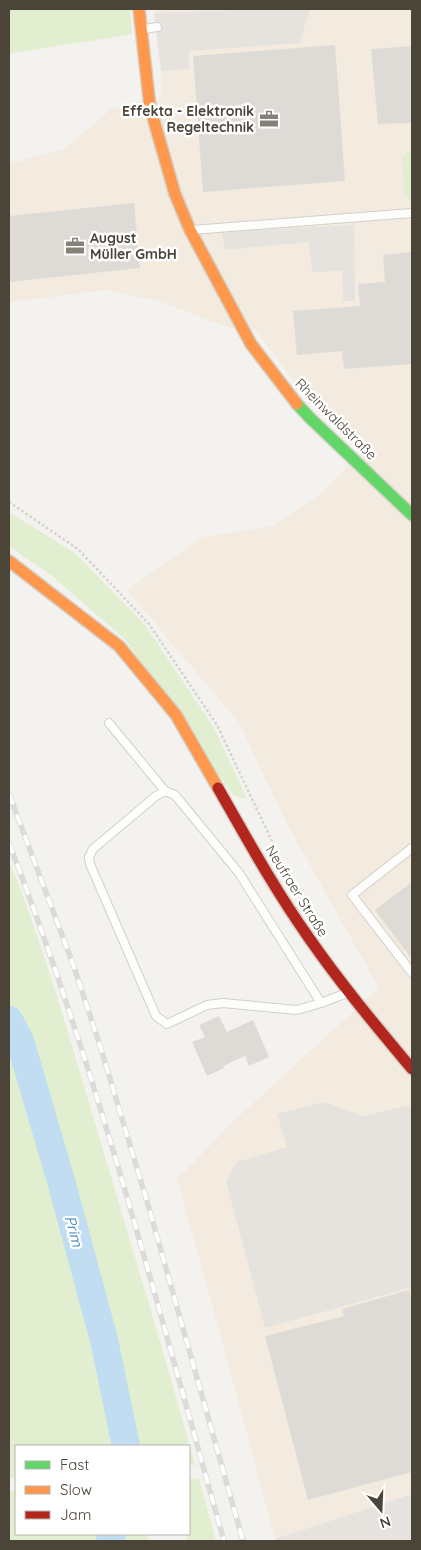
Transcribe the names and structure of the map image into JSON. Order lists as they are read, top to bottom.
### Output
{
  "streets": {
    "street": ["Rheinwaldstraße", "Neufraer Straße"]
  },
  "water": ["Prim"],
  "places": {
    "office": ["Effekta - Elektronik Regeltechnik", "August Müller GmbH"]
  },
  "legend": ["Fast", "Slow", "Jam"],
  "north": "bottom"
}
